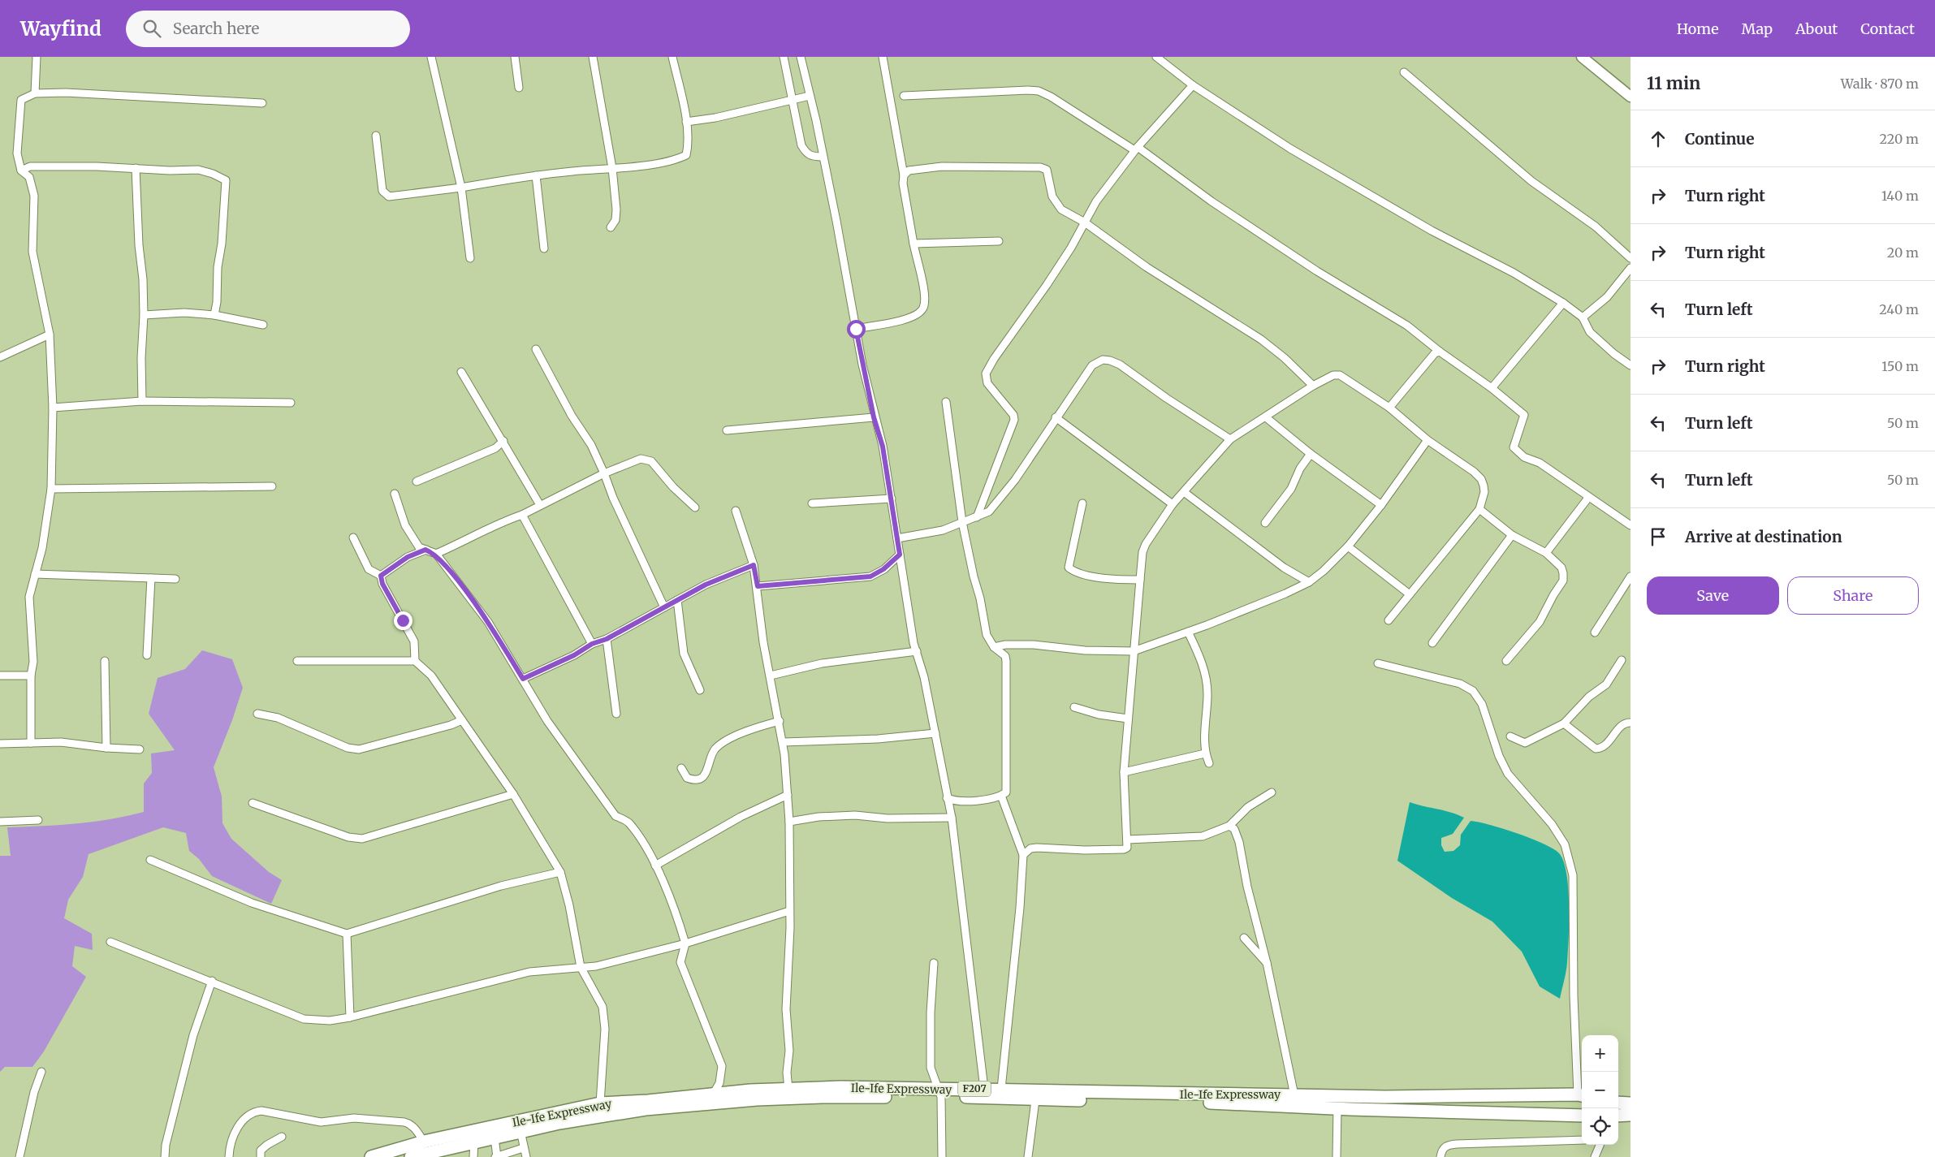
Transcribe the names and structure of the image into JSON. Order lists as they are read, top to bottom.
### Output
{
  "streets": {
    "main road": ["Ile-Ife Expressway", "F207"]
  },
  "page": {
    "header": "Wayfind",
    "search": "Search here",
    "nav": [
      "Home",
      "Map",
      "About",
      "Contact"
    ],
    "heading": ["11 min", "Walk · 870 m"],
    "list": [
      ["Continue", "220 m"],
      ["Turn right", "140 m"],
      ["Turn right", "20 m"],
      ["Turn left", "240 m"],
      ["Turn right", "150 m"],
      ["Turn left", "50 m"],
      ["Turn left", "50 m"],
      "Arrive at destination"
    ],
    "buttons": ["Save", "Share"],
    "map_buttons": ["+", "−"]
  }
}
